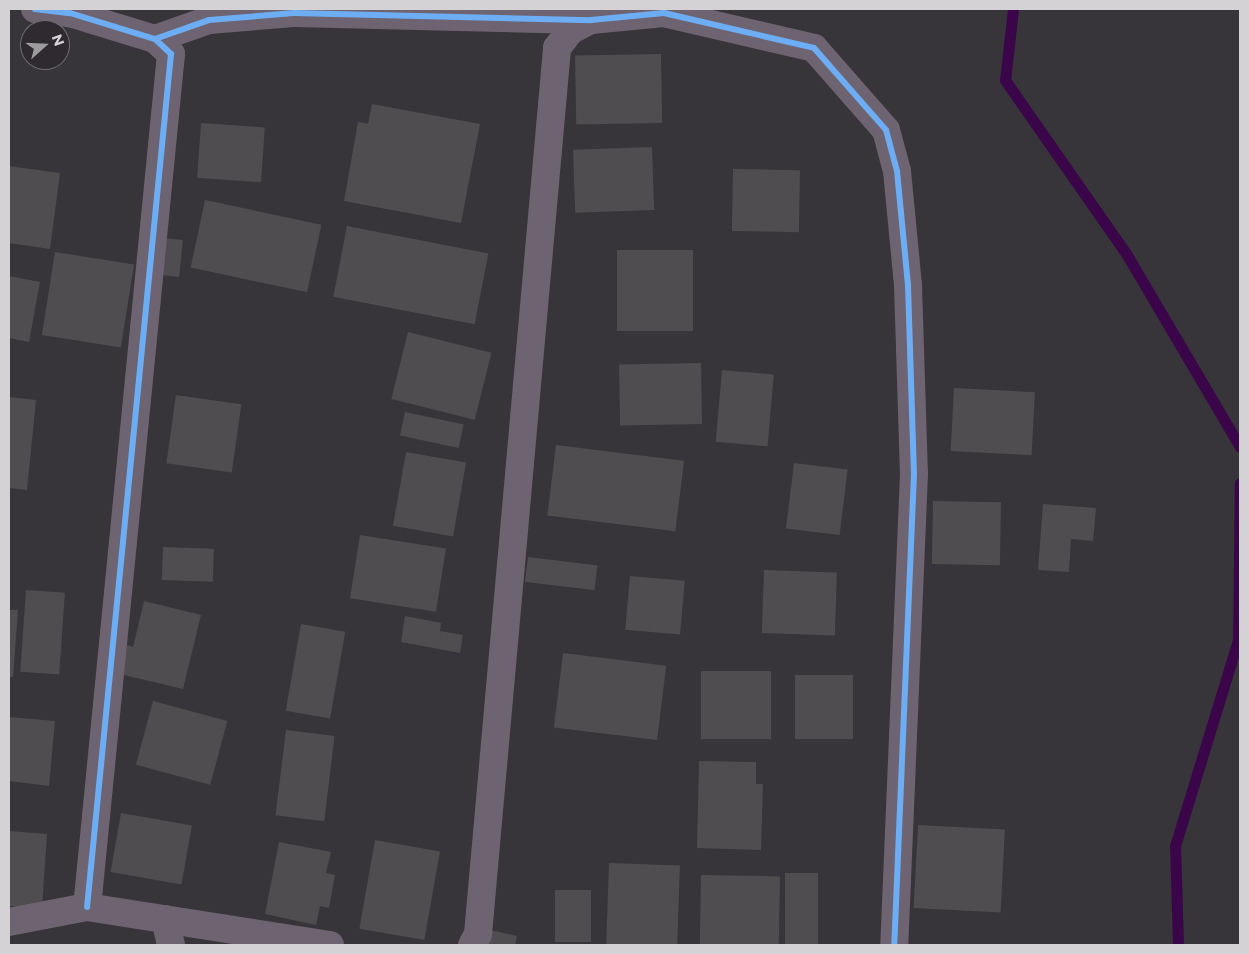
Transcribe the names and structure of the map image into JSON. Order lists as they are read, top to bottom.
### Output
{
  "north": "right"
}
